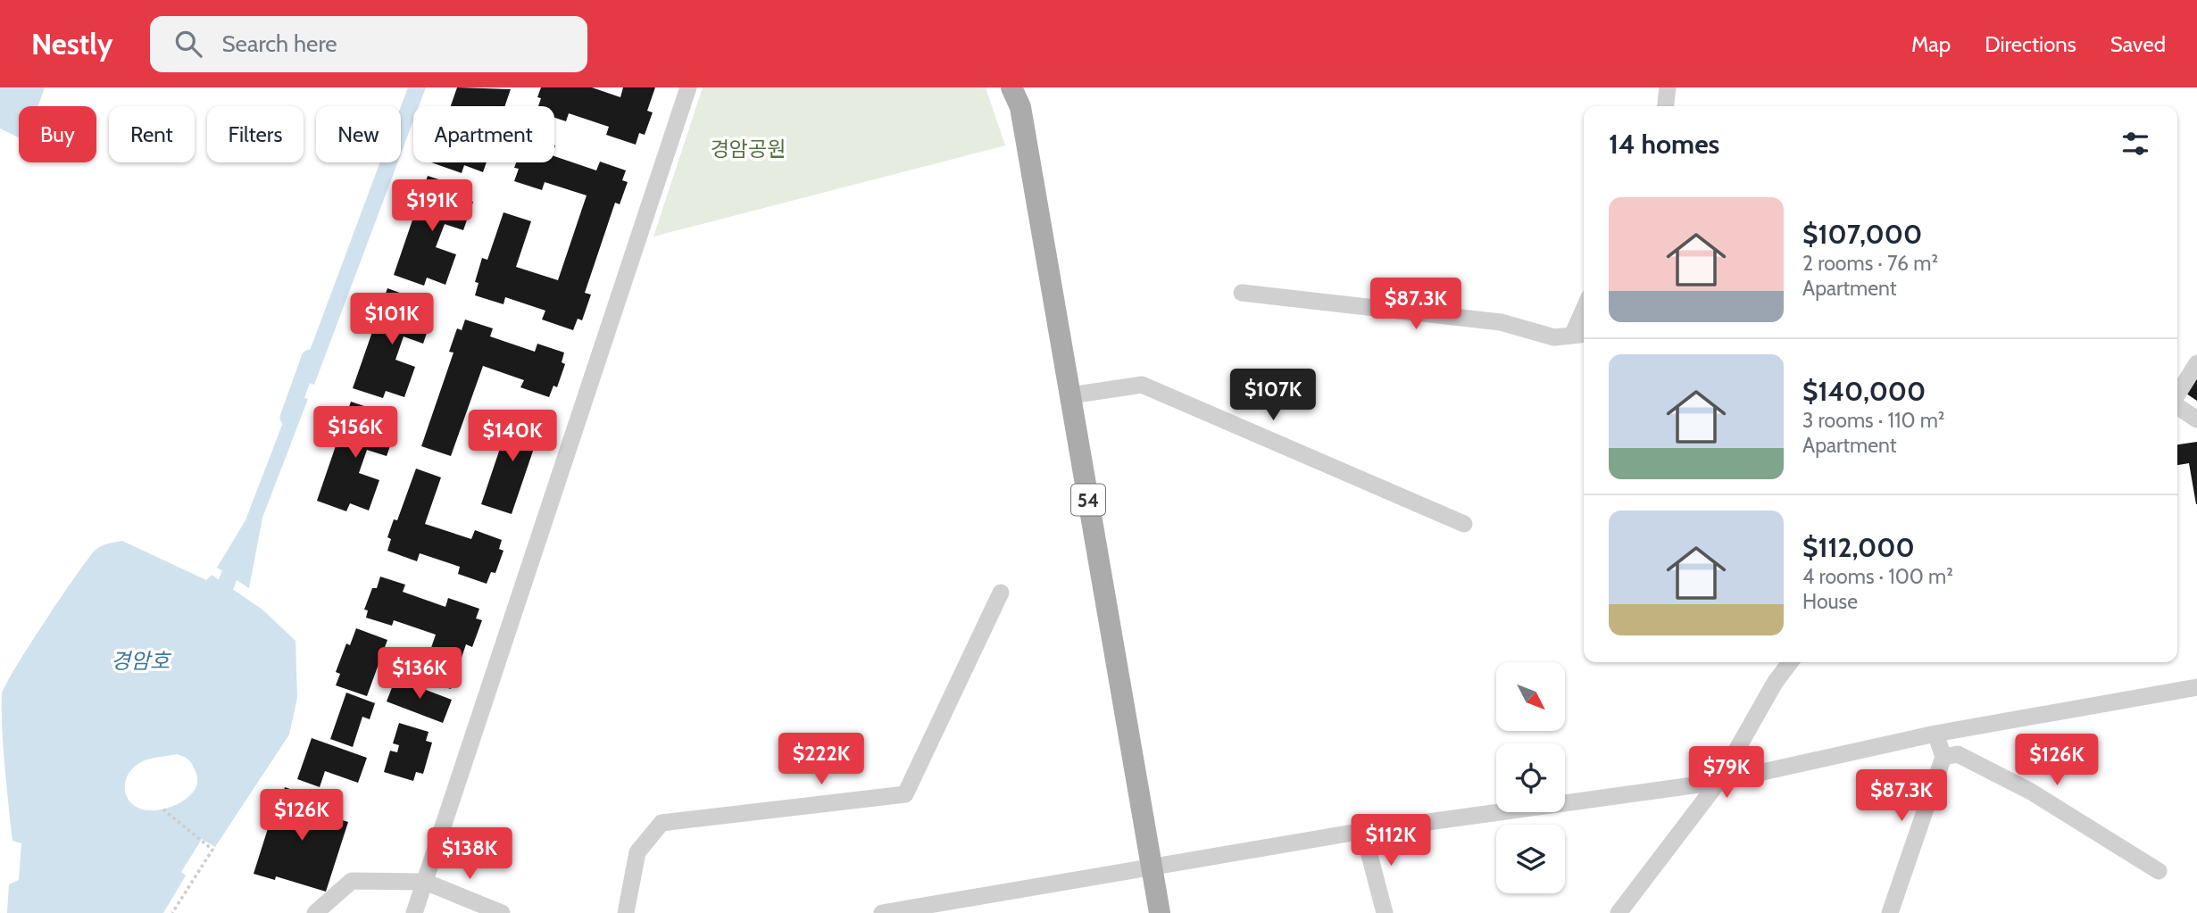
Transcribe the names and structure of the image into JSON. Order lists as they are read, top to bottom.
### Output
{
  "streets": {
    "main road": ["54"]
  },
  "water": ["경암호"],
  "parks": ["경암공원"],
  "north": "bottom right",
  "page": {
    "header": "Nestly",
    "search": "Search here",
    "nav": ["Map", "Directions", "Saved"],
    "chip": [
      "Buy",
      "Rent",
      "Filters",
      "New",
      "Apartment"
    ],
    "heading": "14 homes",
    "price": [
      "$191K",
      "$87.3K",
      "$101K",
      "$107K",
      "$156K",
      "$140K",
      "$136K",
      "$222K",
      "$126K",
      "$79K",
      "$87.3K",
      "$126K",
      "$112K",
      "$138K"
    ],
    "list": [
      {
        "name": "$107,000",
        "note": "2 rooms · 76 m² · Apartment"
      },
      {
        "name": "$140,000",
        "note": "3 rooms · 110 m² · Apartment"
      },
      {
        "name": "$112,000",
        "note": "4 rooms · 100 m² · House"
      }
    ]
  }
}
